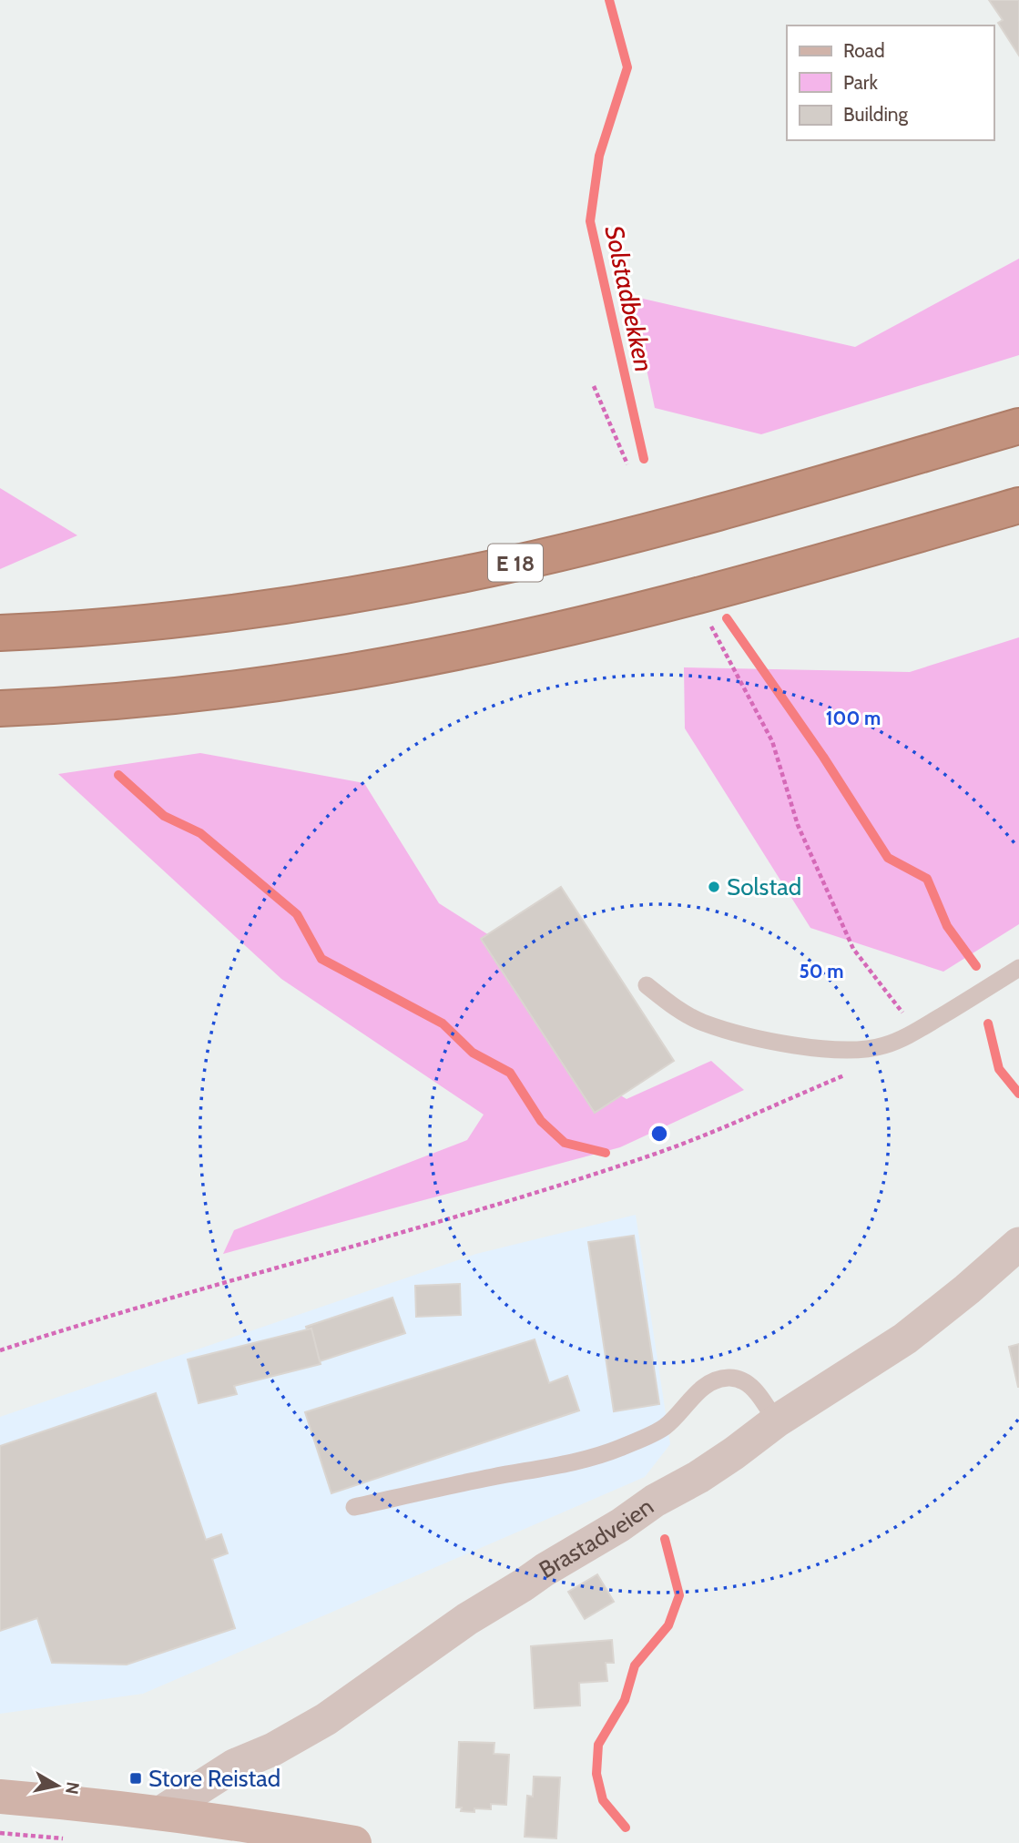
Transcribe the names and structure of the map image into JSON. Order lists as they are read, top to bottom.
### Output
{
  "streets": {
    "highway": ["E 18"],
    "street": ["Brastadveien"]
  },
  "water": ["Solstadbekken"],
  "places": {
    "other": ["Solstad"],
    "transit": ["Store Reistad"]
  },
  "legend": ["Road", "Park", "Building"],
  "north": "right",
  "rings": ["100 m", "50 m"]
}
